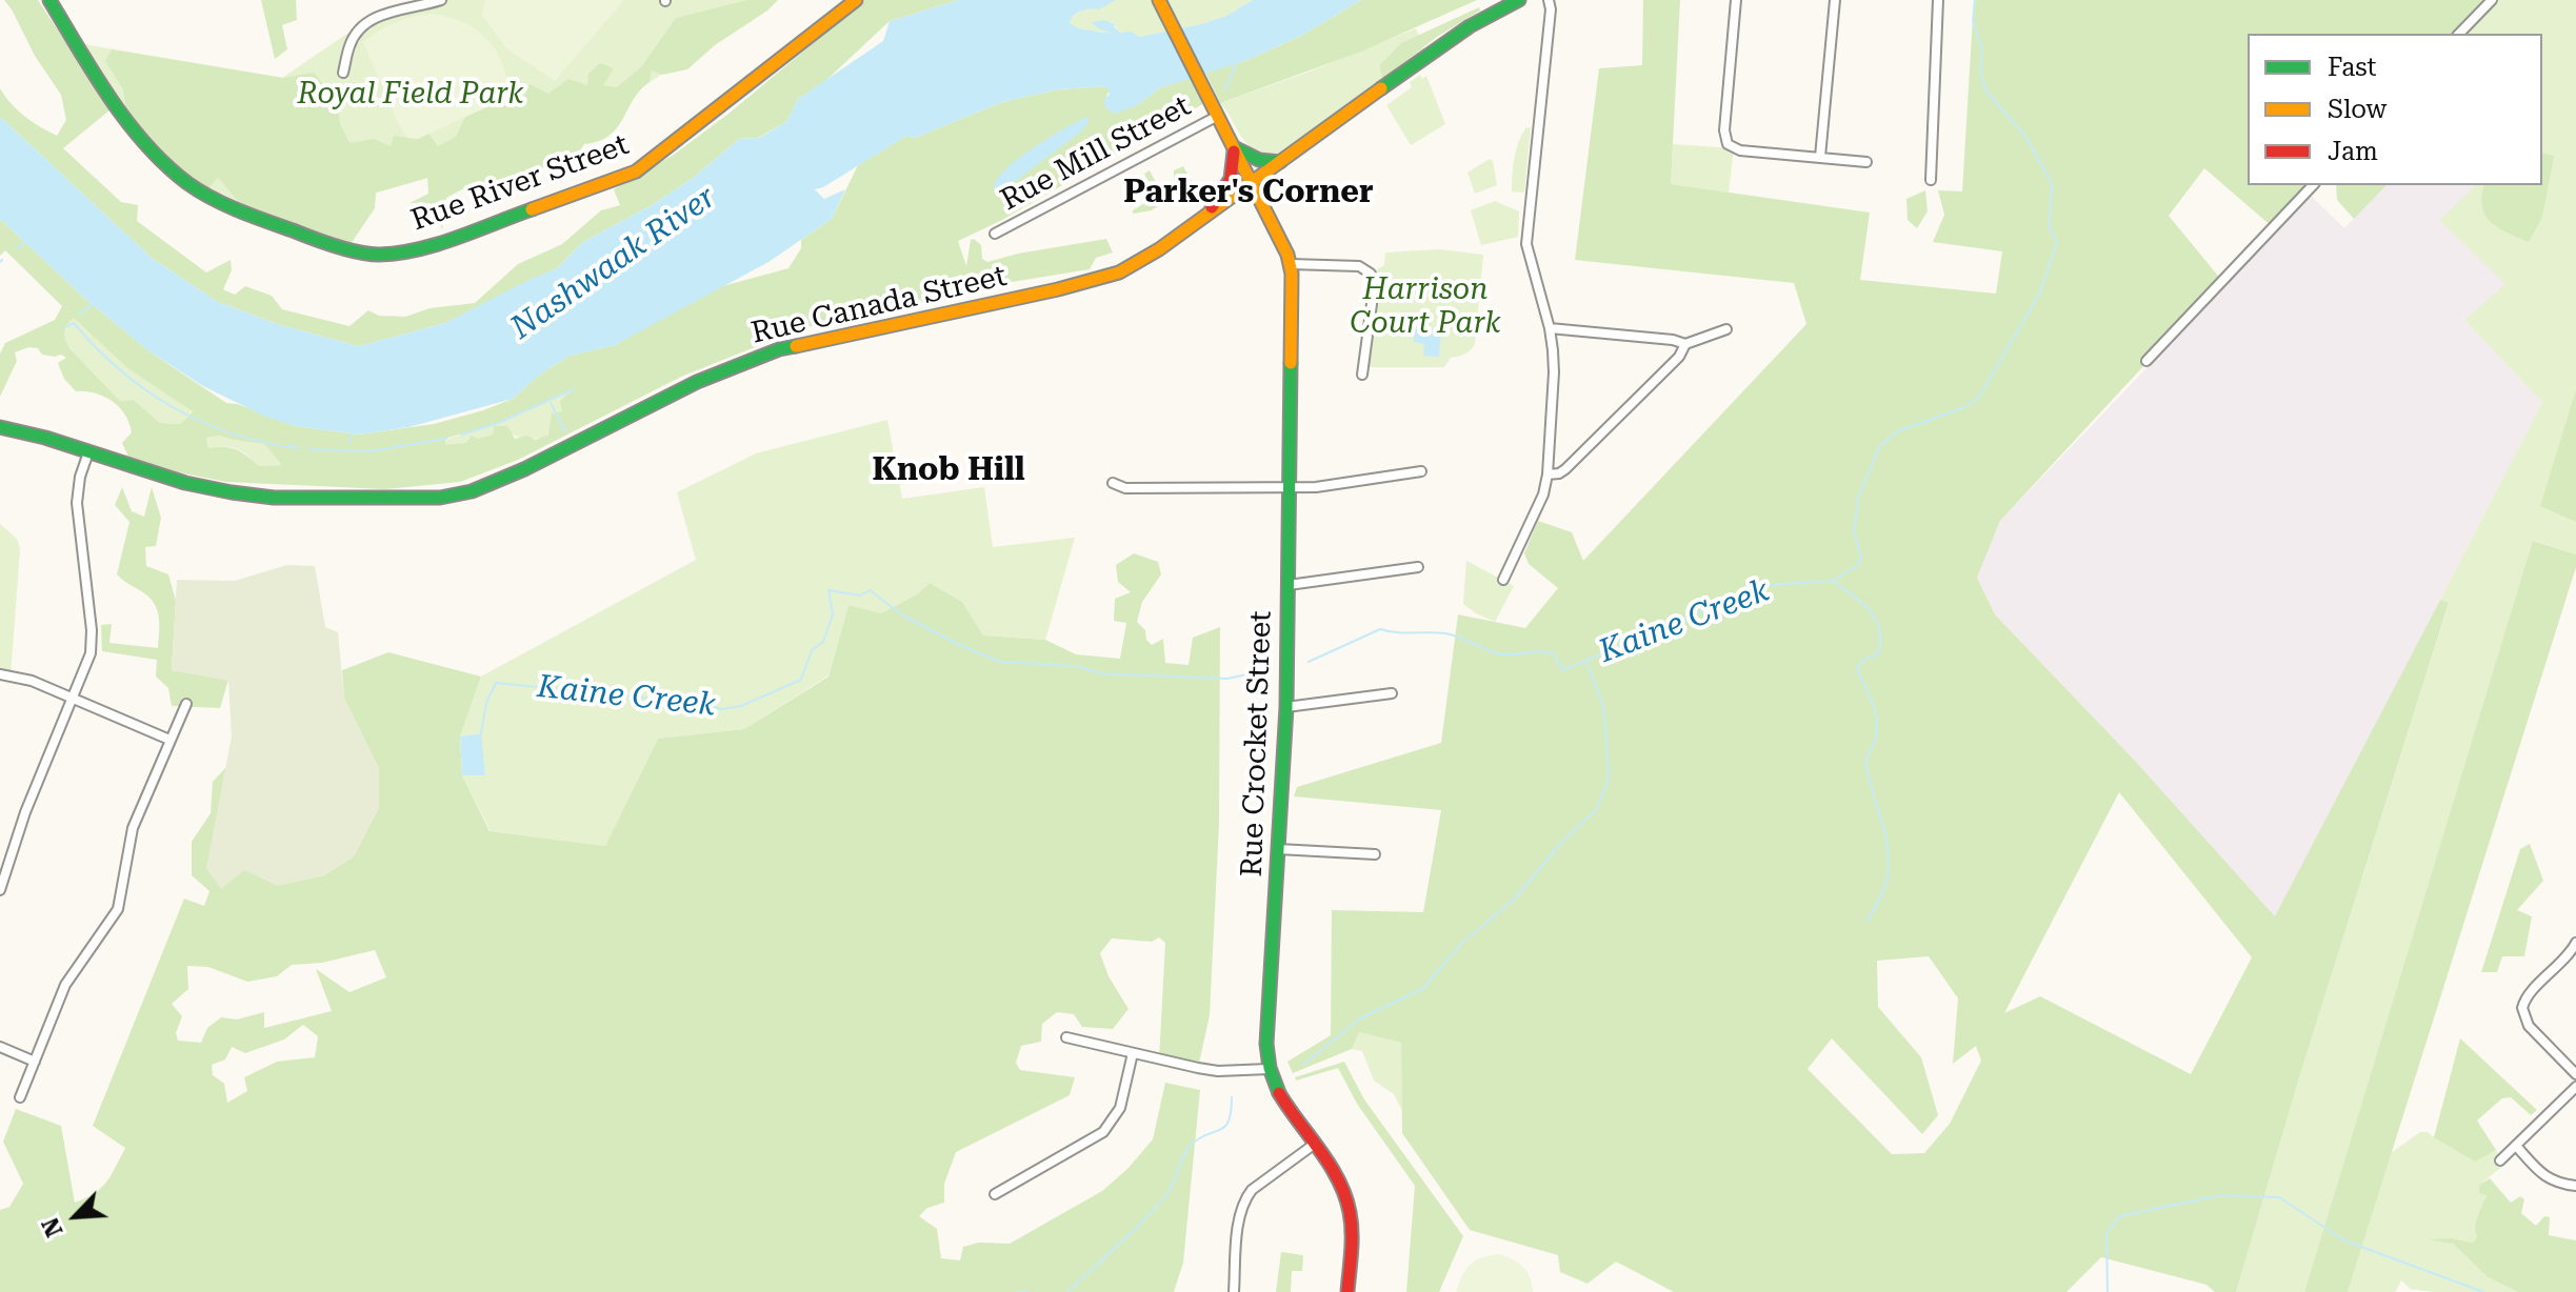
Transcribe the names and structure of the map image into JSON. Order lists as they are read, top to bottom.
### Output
{
  "streets": {
    "street": [
      "Rue Mill Street",
      "Rue River Street",
      "Rue Canada Street",
      "Rue Crocket Street"
    ]
  },
  "crossings": [
    ["Rue Mill Street", "Rue Crocket Street"],
    ["Rue Canada Street", "Rue Crocket Street"]
  ],
  "districts": ["Parker's Corner", "Knob Hill"],
  "water": ["Nashwaak River", "Kaine Creek"],
  "parks": ["Royal Field Park", "Harrison Court Park"],
  "legend": ["Fast", "Slow", "Jam"],
  "north": "bottom left"
}
